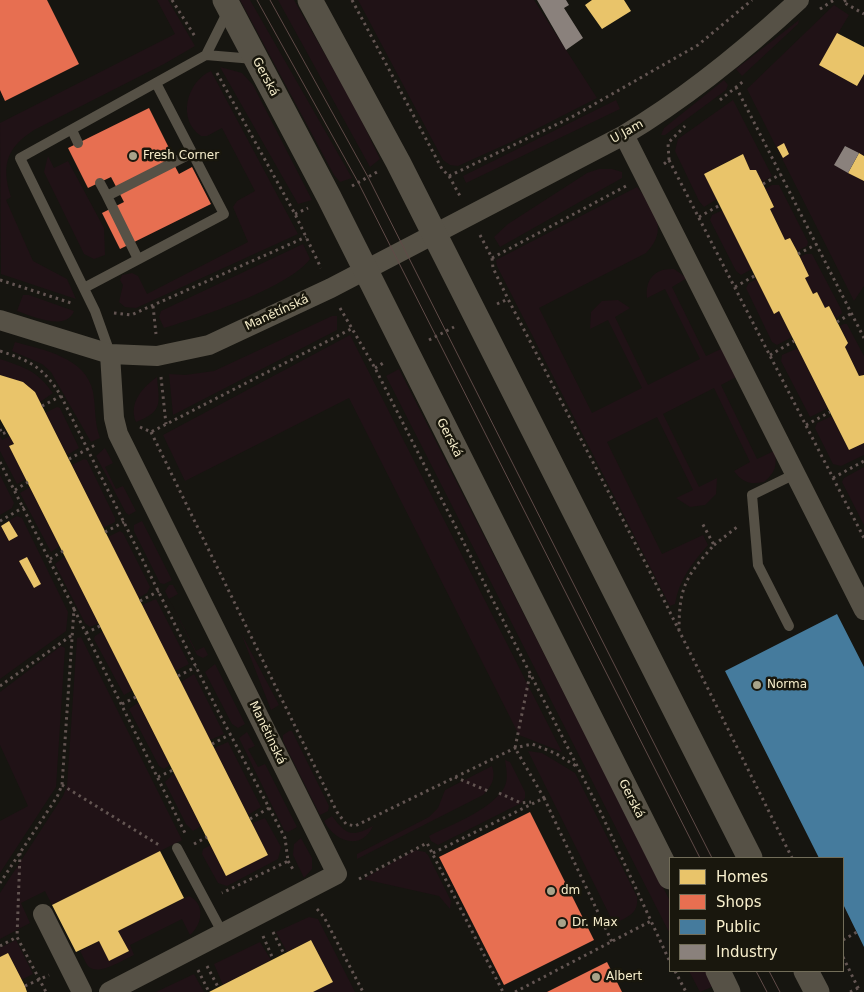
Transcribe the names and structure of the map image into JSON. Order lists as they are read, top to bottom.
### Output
{
  "streets": {
    "street": ["Gerská", "U Jam", "Manětínská"]
  },
  "crossings": [
    ["Gerská", "Manětínská"],
    ["U Jam", "Manětínská"]
  ],
  "places": [
    "Fresh Corner",
    "Norma",
    "dm",
    "Dr. Max",
    "Albert"
  ],
  "legend": [
    "Homes",
    "Shops",
    "Public",
    "Industry"
  ]
}
